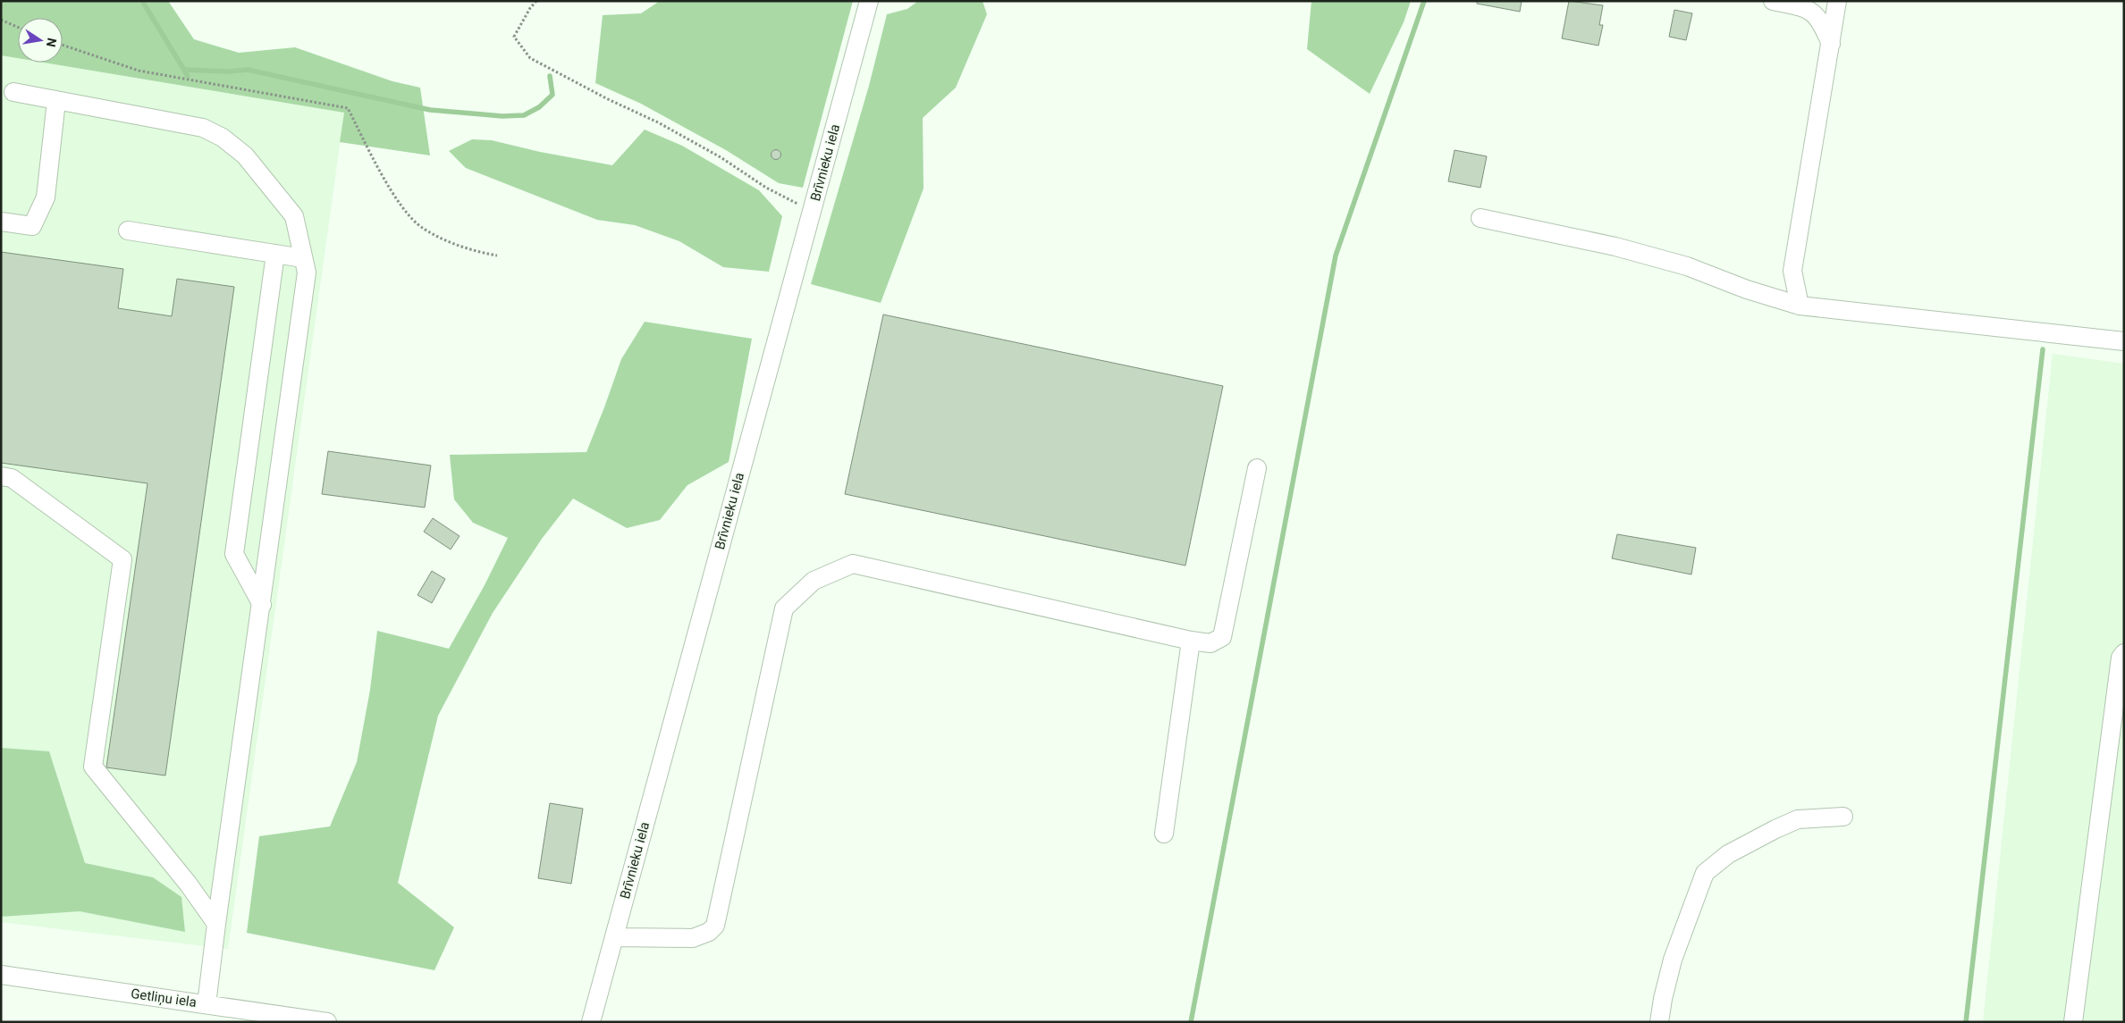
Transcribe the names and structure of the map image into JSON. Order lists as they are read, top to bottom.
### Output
{
  "streets": {
    "street": ["Brīvnieku iela", "Getliņu iela"]
  },
  "north": "right"
}
